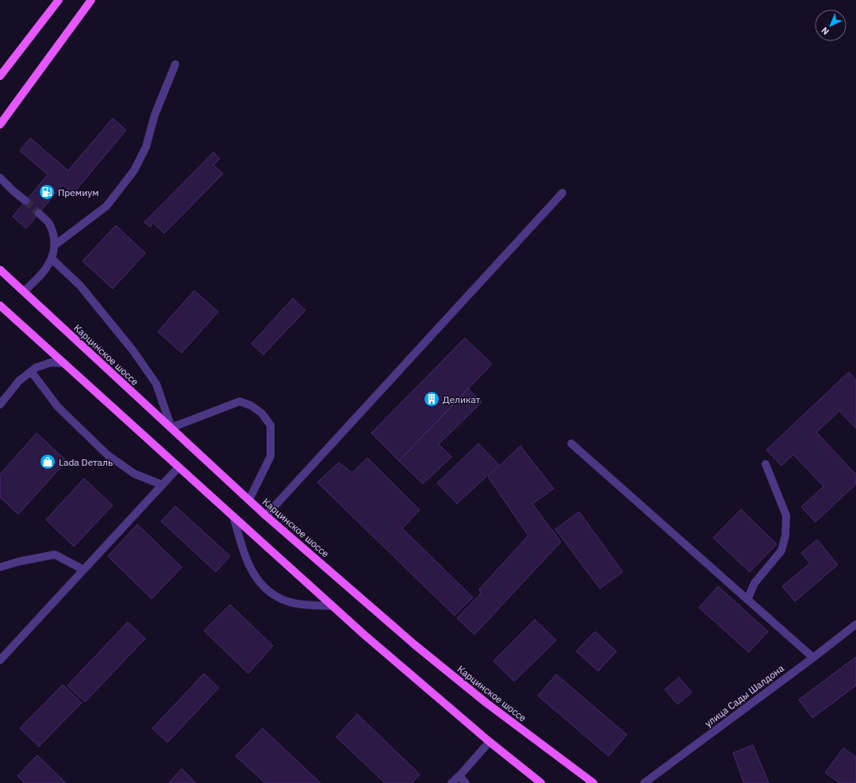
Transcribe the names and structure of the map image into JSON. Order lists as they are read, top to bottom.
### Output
{
  "streets": {
    "main road": ["Карцинское шоссе"],
    "street": ["улица Сады Шалдона"]
  },
  "places": {
    "fuel station": ["Премиум"],
    "building": ["Деликат"],
    "shop": ["Lada Dеталь"]
  },
  "north": "bottom left"
}
